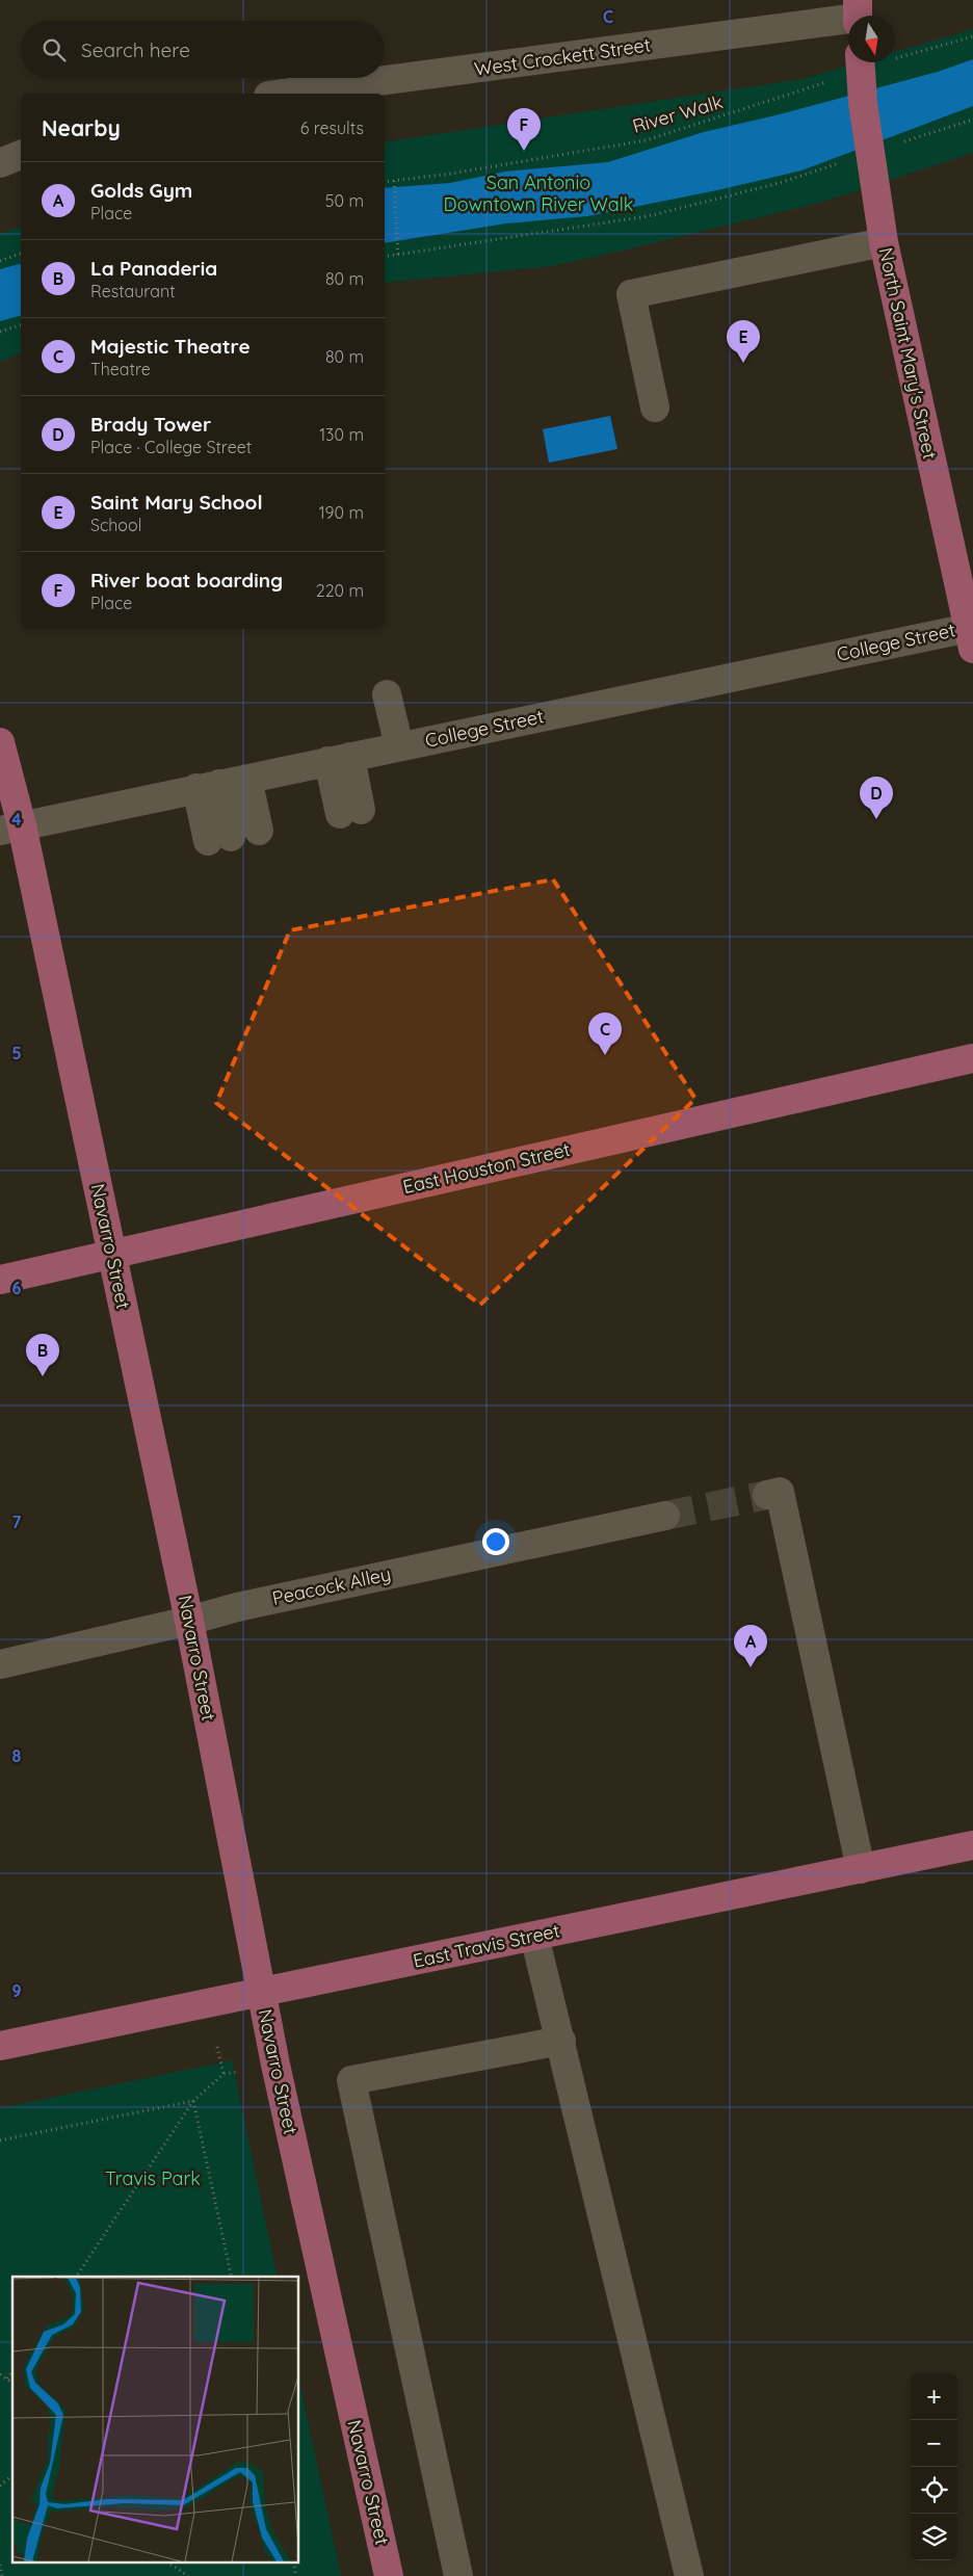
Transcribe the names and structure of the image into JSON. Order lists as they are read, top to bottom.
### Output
{
  "streets": {
    "main road": [
      "North Saint Mary's Street",
      "East Houston Street",
      "Navarro Street",
      "East Travis Street"
    ],
    "street": ["West Crockett Street", "College Street", "Peacock Alley"],
    "path": ["River Walk"]
  },
  "crossings": [
    ["North Saint Mary's Street", "College Street"],
    ["College Street", "Navarro Street"],
    ["East Houston Street", "Navarro Street"],
    ["Navarro Street", "Peacock Alley"],
    ["Navarro Street", "East Travis Street"]
  ],
  "parks": ["San Antonio Downtown River Walk", "Travis Park"],
  "north": "bottom",
  "page": {
    "search": "Search here",
    "heading": ["Nearby", "6 results"],
    "pins": [
      "F",
      "E",
      "D",
      "C",
      "B",
      "A"
    ],
    "list": [
      {
        "mark": "A",
        "name": "Golds Gym",
        "note": "Place",
        "value": "50 m"
      },
      {
        "mark": "B",
        "name": "La Panaderia",
        "note": "Restaurant",
        "value": "80 m"
      },
      {
        "mark": "C",
        "name": "Majestic Theatre",
        "note": "Theatre",
        "value": "80 m"
      },
      {
        "mark": "D",
        "name": "Brady Tower",
        "note": "Place · College Street",
        "value": "130 m"
      },
      {
        "mark": "E",
        "name": "Saint Mary School",
        "note": "School",
        "value": "190 m"
      },
      {
        "mark": "F",
        "name": "River boat boarding",
        "note": "Place",
        "value": "220 m"
      }
    ],
    "map_buttons": ["+", "−"]
  },
  "grid": {
    "columns": ["C"],
    "rows": [
      "4",
      "5",
      "6",
      "7",
      "8",
      "9"
    ]
  }
}
